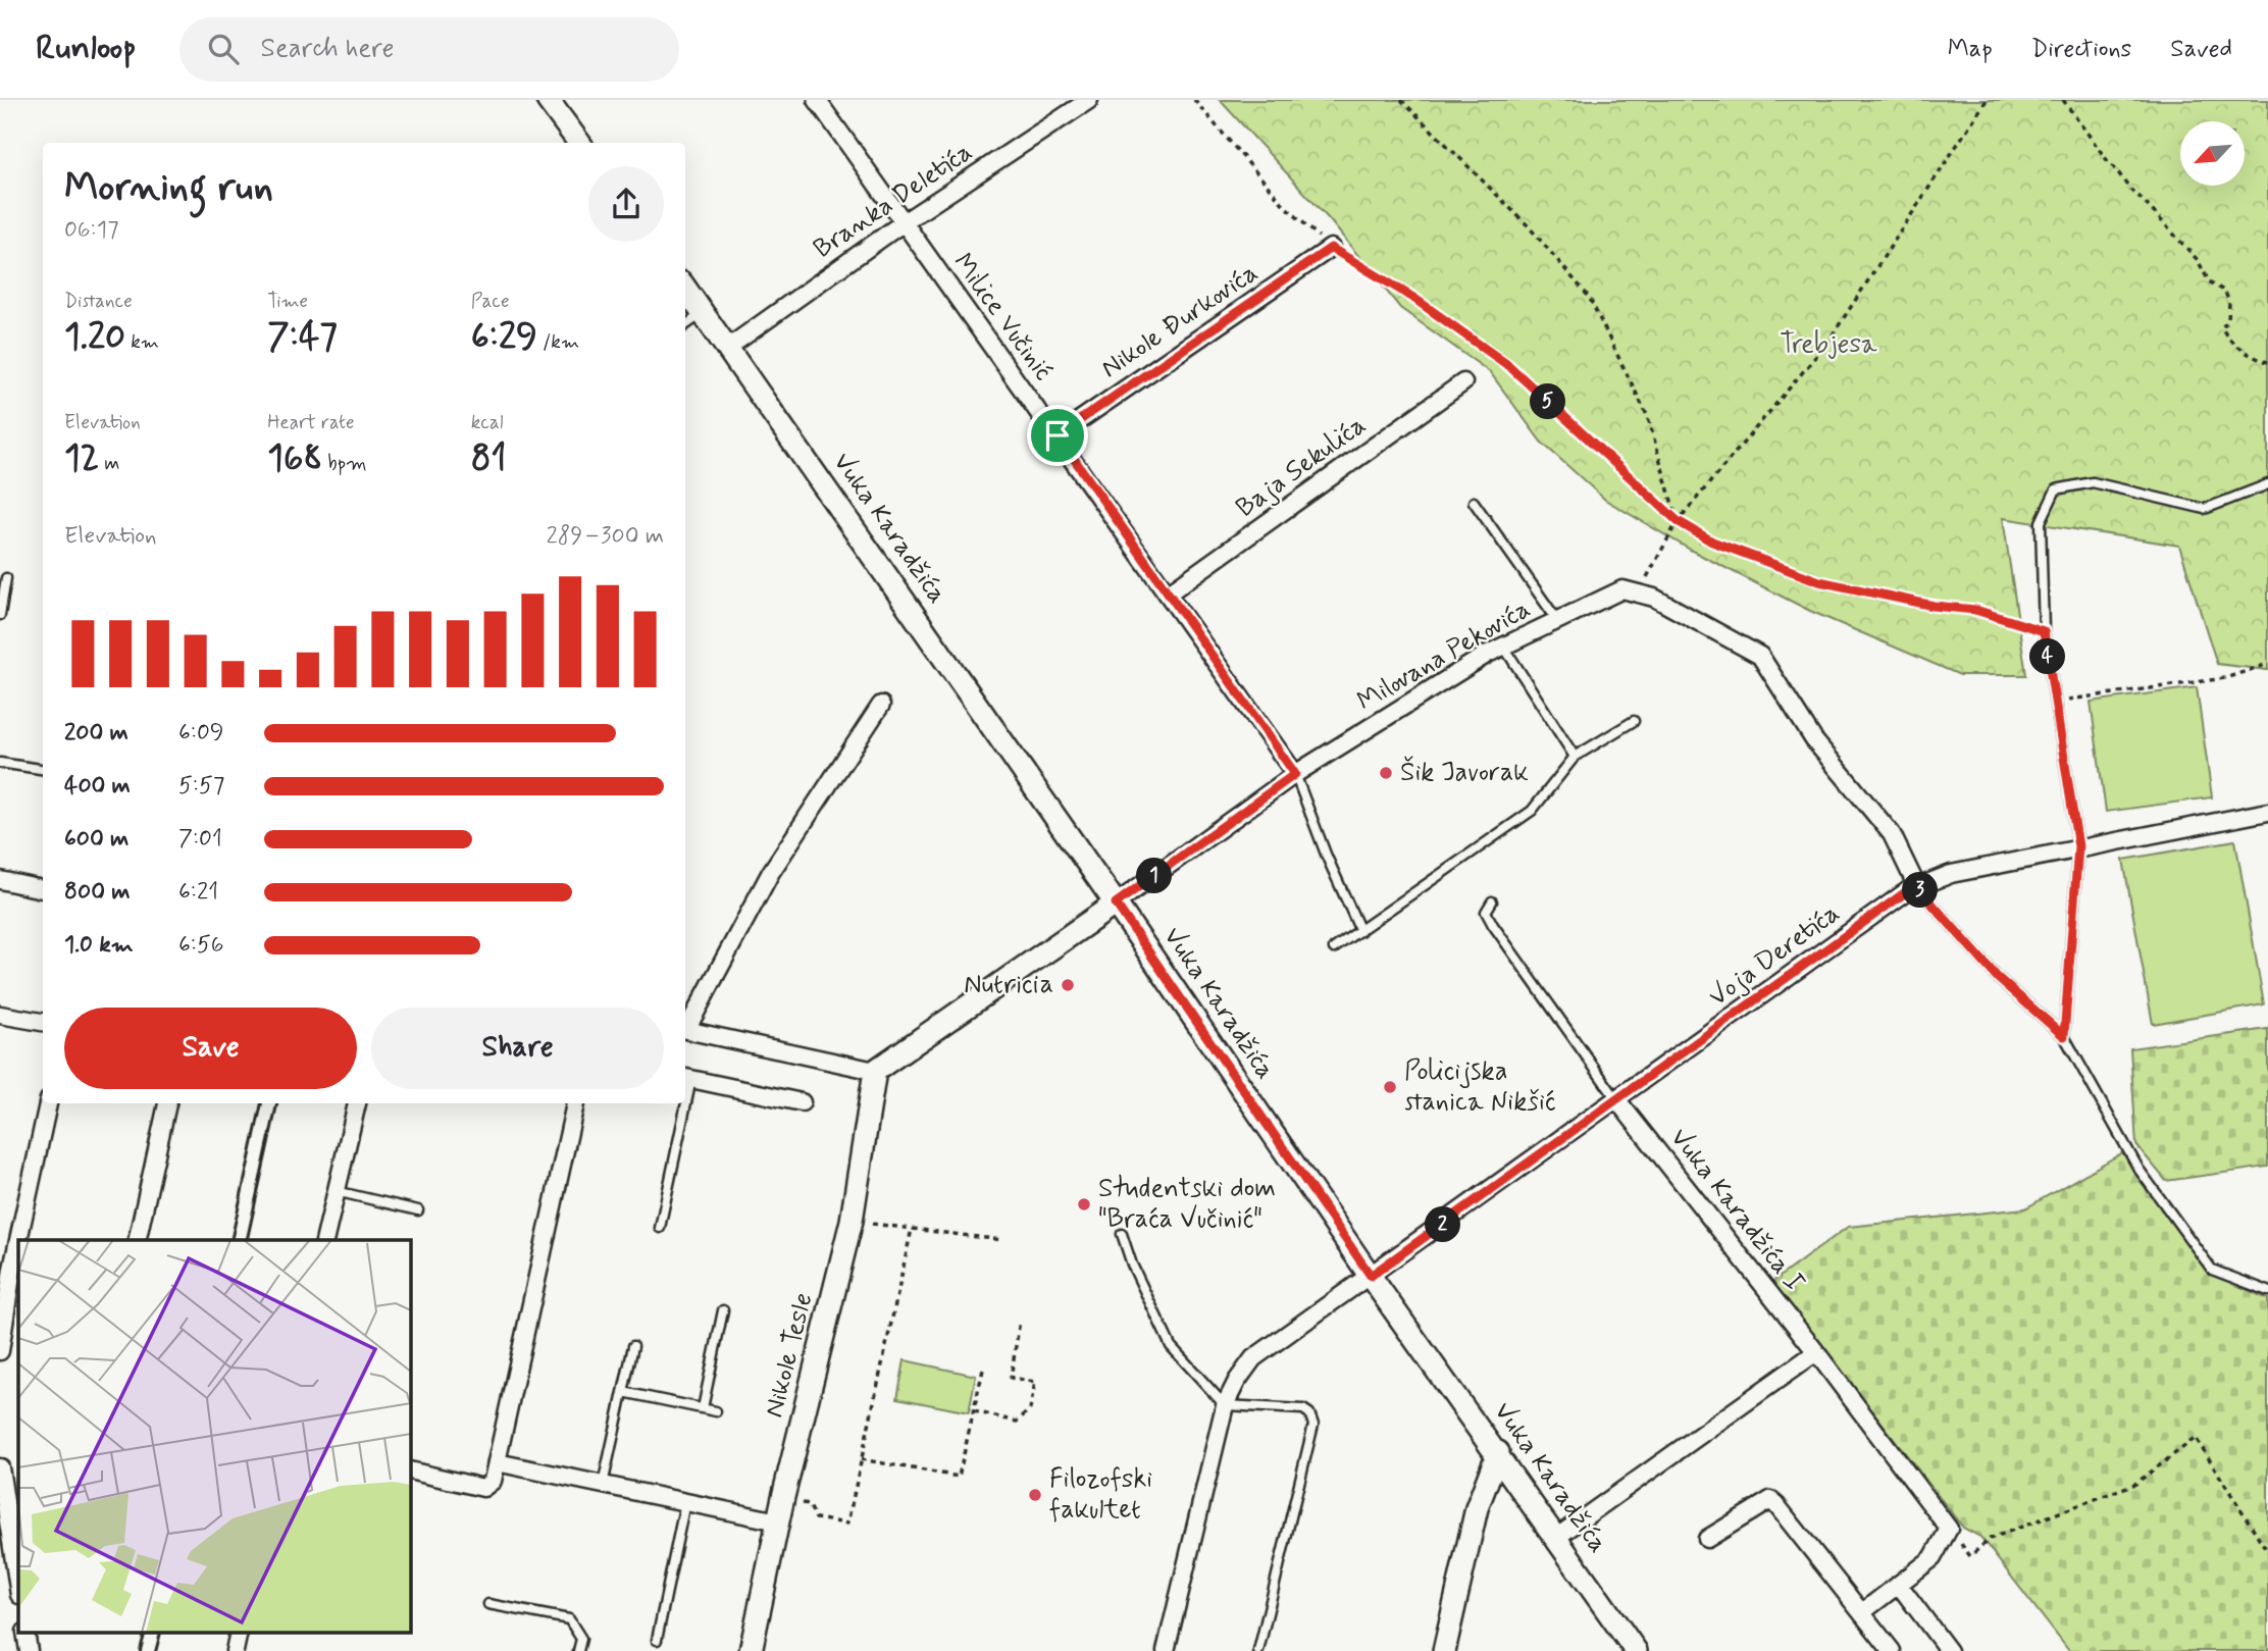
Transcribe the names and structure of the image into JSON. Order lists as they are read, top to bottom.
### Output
{
  "streets": {
    "street": [
      "Branka Deletića",
      "Milice Vučinić",
      "Nikole Đurkovića",
      "Baja Sekulića",
      "Vuka Karadžića",
      "Milovana Pekovića",
      "Voja Deretića",
      "Vuka Karadžića I",
      "Nikole Tesle"
    ]
  },
  "crossings": [
    ["Branka Deletića", "Milice Vučinić"],
    ["Branka Deletića", "Vuka Karadžića"],
    ["Milice Vučinić", "Nikole Đurkovića"],
    ["Milice Vučinić", "Baja Sekulića"],
    ["Milice Vučinić", "Milovana Pekovića"],
    ["Vuka Karadžića", "Milovana Pekovića"],
    ["Vuka Karadžića", "Voja Deretića"],
    ["Voja Deretića", "Vuka Karadžića I"]
  ],
  "parks": ["Trebjesa"],
  "places": [
    "Šik Javorak",
    "Nutricia",
    "Policijska stanica Nikšić",
    "Studentski dom \"Braća Vučinić\"",
    "Filozofski fakultet"
  ],
  "north": "bottom left",
  "page": {
    "header": "Runloop",
    "search": "Search here",
    "nav": ["Map", "Directions", "Saved"],
    "heading": ["Morning run", "06:17"],
    "stats": [
      ["Distance", "1.20 km"],
      ["Time", "7:47"],
      ["Pace", "6:29 /km"],
      ["Elevation", "12 m"],
      ["Heart rate", "168 bpm"],
      ["kcal", "81"]
    ],
    "pins": [
      "5",
      "4",
      "1",
      "3",
      "2"
    ],
    "chart": ["Elevation", "289–300 m"],
    "list": [
      {
        "name": "200 m",
        "note": "6:09"
      },
      {
        "name": "400 m",
        "note": "5:57"
      },
      {
        "name": "600 m",
        "note": "7:01"
      },
      {
        "name": "800 m",
        "note": "6:21"
      },
      {
        "name": "1.0 km",
        "note": "6:56"
      }
    ],
    "buttons": ["Save", "Share"]
  }
}
